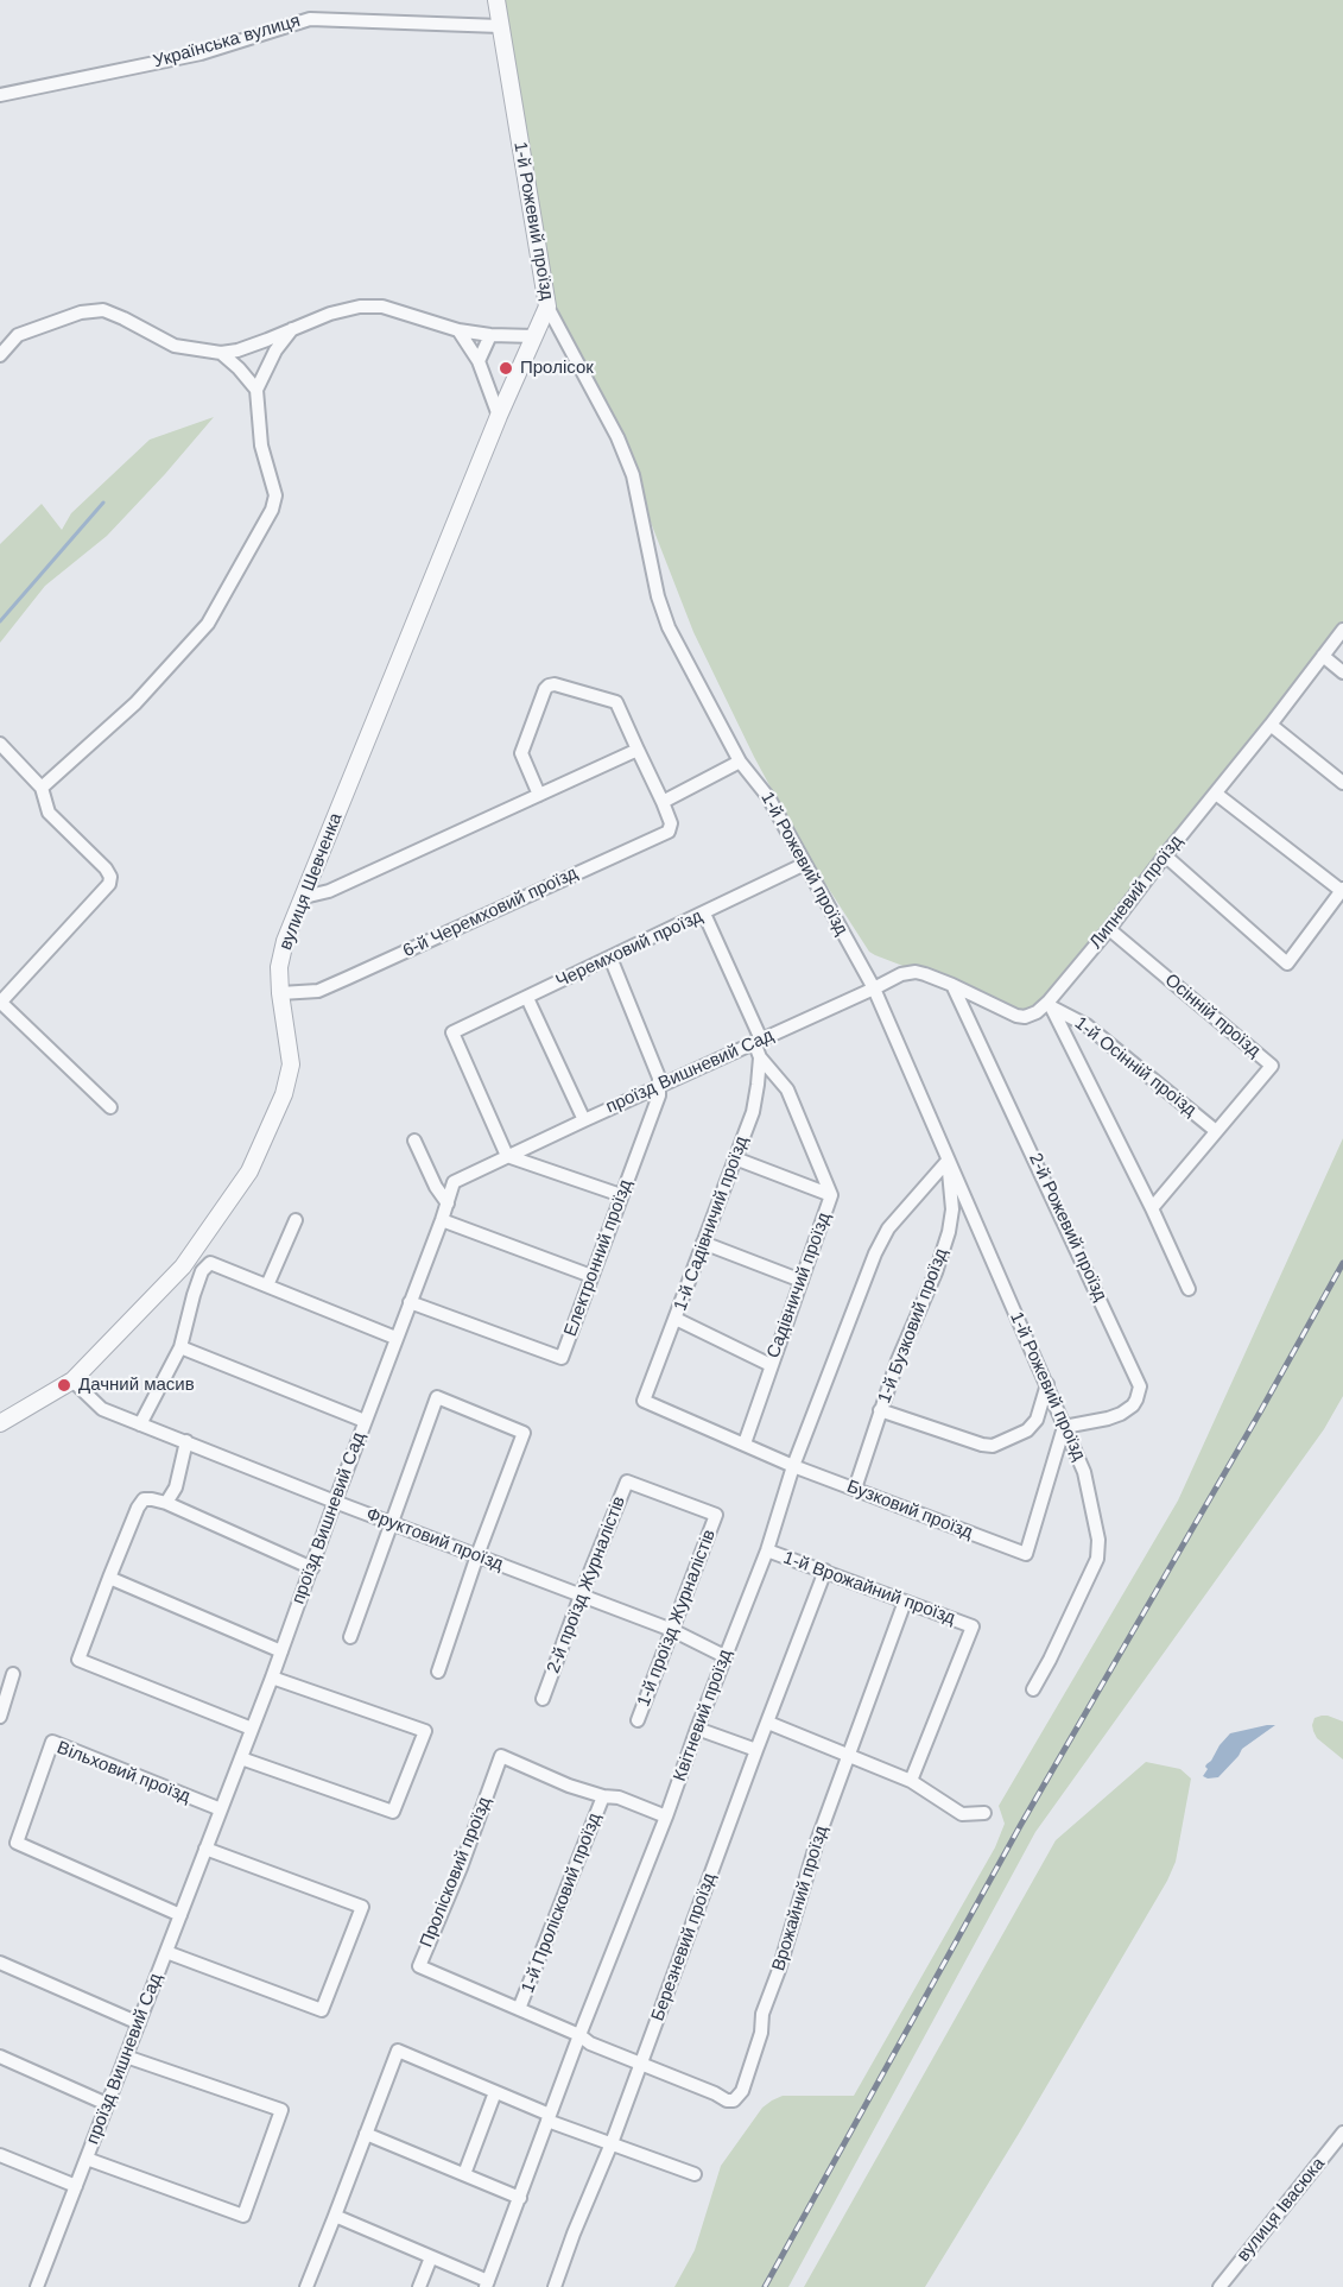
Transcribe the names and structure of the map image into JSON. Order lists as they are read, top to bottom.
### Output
{
  "streets": {
    "street": [
      "Українська вулиця",
      "1-й Рожевий проїзд",
      "вулиця Шевченка",
      "Липневий проїзд",
      "6-й Черемховий проїзд",
      "Черемховий проїзд",
      "Осінній проїзд",
      "1-й Осінній проїзд",
      "проїзд Вишневий Сад",
      "1-й Садівничий проїзд",
      "2-й Рожевий проїзд",
      "Електронний проїзд",
      "Садівничий проїзд",
      "1-й Бузковий проїзд",
      "Бузковий проїзд",
      "Фруктовий проїзд",
      "2-й проїзд Журналістів",
      "1-й Врожайний проїзд",
      "1-й проїзд Журналістів",
      "Квітневий проїзд",
      "Вільховий проїзд",
      "Пролісковий проїзд",
      "Врожайний проїзд",
      "1-й Пролісковий проїзд",
      "Березневий проїзд",
      "вулиця Івасюка"
    ]
  },
  "crossings": [
    ["Українська вулиця", "1-й Рожевий проїзд"],
    ["1-й Рожевий проїзд", "вулиця Шевченка"],
    ["1-й Рожевий проїзд", "Липневий проїзд"],
    ["1-й Рожевий проїзд", "Черемховий проїзд"],
    ["1-й Рожевий проїзд", "проїзд Вишневий Сад"],
    ["1-й Рожевий проїзд", "2-й Рожевий проїзд"],
    ["1-й Рожевий проїзд", "1-й Бузковий проїзд"],
    ["1-й Рожевий проїзд", "Бузковий проїзд"],
    ["1-й Рожевий проїзд", "Квітневий проїзд"],
    ["вулиця Шевченка", "6-й Черемховий проїзд"],
    ["вулиця Шевченка", "Фруктовий проїзд"],
    ["Липневий проїзд", "Осінній проїзд"],
    ["Липневий проїзд", "1-й Осінній проїзд"],
    ["Липневий проїзд", "проїзд Вишневий Сад"],
    ["Липневий проїзд", "2-й Рожевий проїзд"],
    ["Черемховий проїзд", "проїзд Вишневий Сад"],
    ["Черемховий проїзд", "1-й Садівничий проїзд"],
    ["Осінній проїзд", "1-й Осінній проїзд"],
    ["проїзд Вишневий Сад", "1-й Садівничий проїзд"],
    ["проїзд Вишневий Сад", "Електронний проїзд"],
    ["проїзд Вишневий Сад", "Фруктовий проїзд"],
    ["проїзд Вишневий Сад", "Вільховий проїзд"],
    ["1-й Садівничий проїзд", "Садівничий проїзд"],
    ["1-й Садівничий проїзд", "Бузковий проїзд"],
    ["2-й Рожевий проїзд", "Бузковий проїзд"],
    ["Садівничий проїзд", "Бузковий проїзд"],
    ["1-й Бузковий проїзд", "Бузковий проїзд"],
    ["1-й Бузковий проїзд", "Квітневий проїзд"],
    ["Бузковий проїзд", "Квітневий проїзд"],
    ["Фруктовий проїзд", "2-й проїзд Журналістів"],
    ["Фруктовий проїзд", "1-й проїзд Журналістів"],
    ["Фруктовий проїзд", "Квітневий проїзд"],
    ["2-й проїзд Журналістів", "1-й проїзд Журналістів"],
    ["1-й Врожайний проїзд", "Квітневий проїзд"],
    ["1-й Врожайний проїзд", "Врожайний проїзд"],
    ["1-й Врожайний проїзд", "Березневий проїзд"],
    ["Квітневий проїзд", "Пролісковий проїзд"],
    ["Пролісковий проїзд", "Врожайний проїзд"],
    ["Пролісковий проїзд", "1-й Пролісковий проїзд"],
    ["Пролісковий проїзд", "Березневий проїзд"],
    ["Врожайний проїзд", "Березневий проїзд"]
  ],
  "places": ["Пролісок", "Дачний масив"]
}
